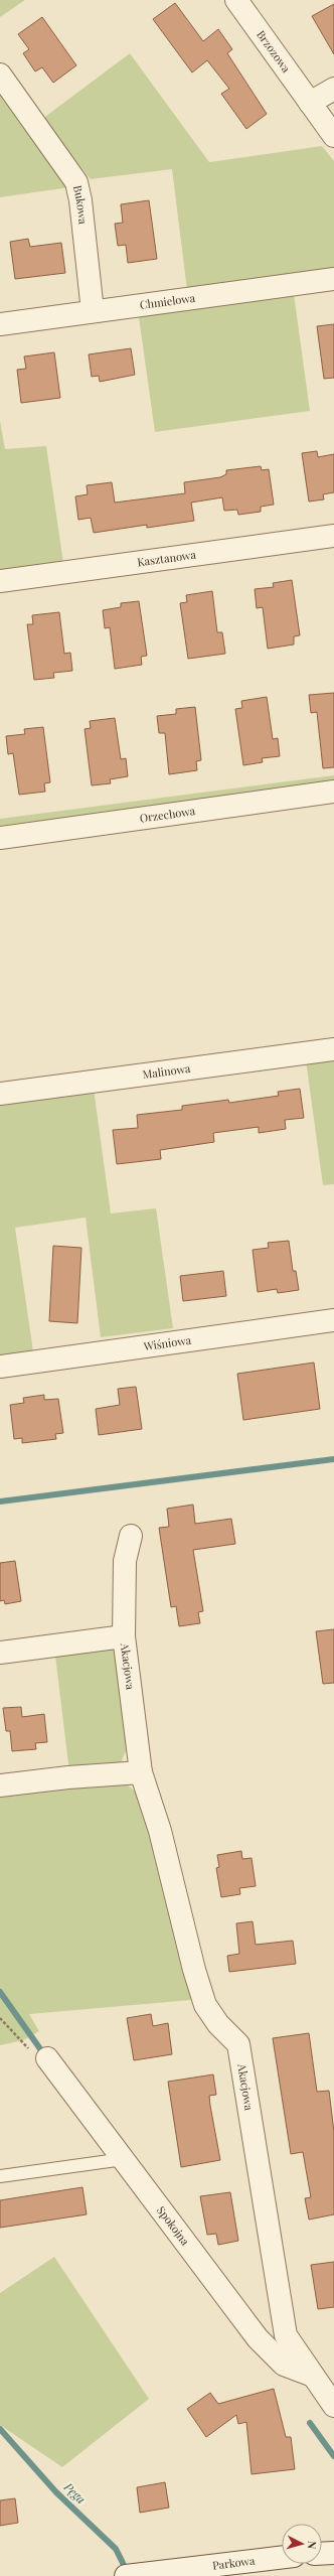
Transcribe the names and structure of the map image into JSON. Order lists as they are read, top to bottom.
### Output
{
  "streets": {
    "street": [
      "Brzozowa",
      "Bukowa",
      "Chmielowa",
      "Kasztanowa",
      "Orzechowa",
      "Malinowa",
      "Wiśniowa",
      "Akacjowa",
      "Spokojna",
      "Parkowa"
    ]
  },
  "crossings": [
    ["Bukowa", "Chmielowa"],
    ["Akacjowa", "Spokojna"]
  ],
  "water": ["Pęga"],
  "north": "right"
}
